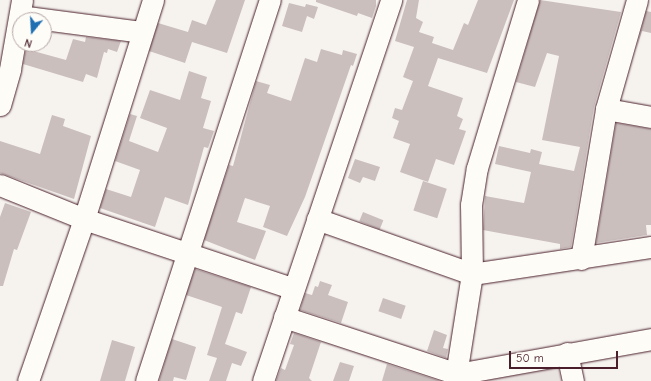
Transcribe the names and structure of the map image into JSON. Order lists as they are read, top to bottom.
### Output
{
  "scale_bar": "50 m",
  "north": "bottom"
}
